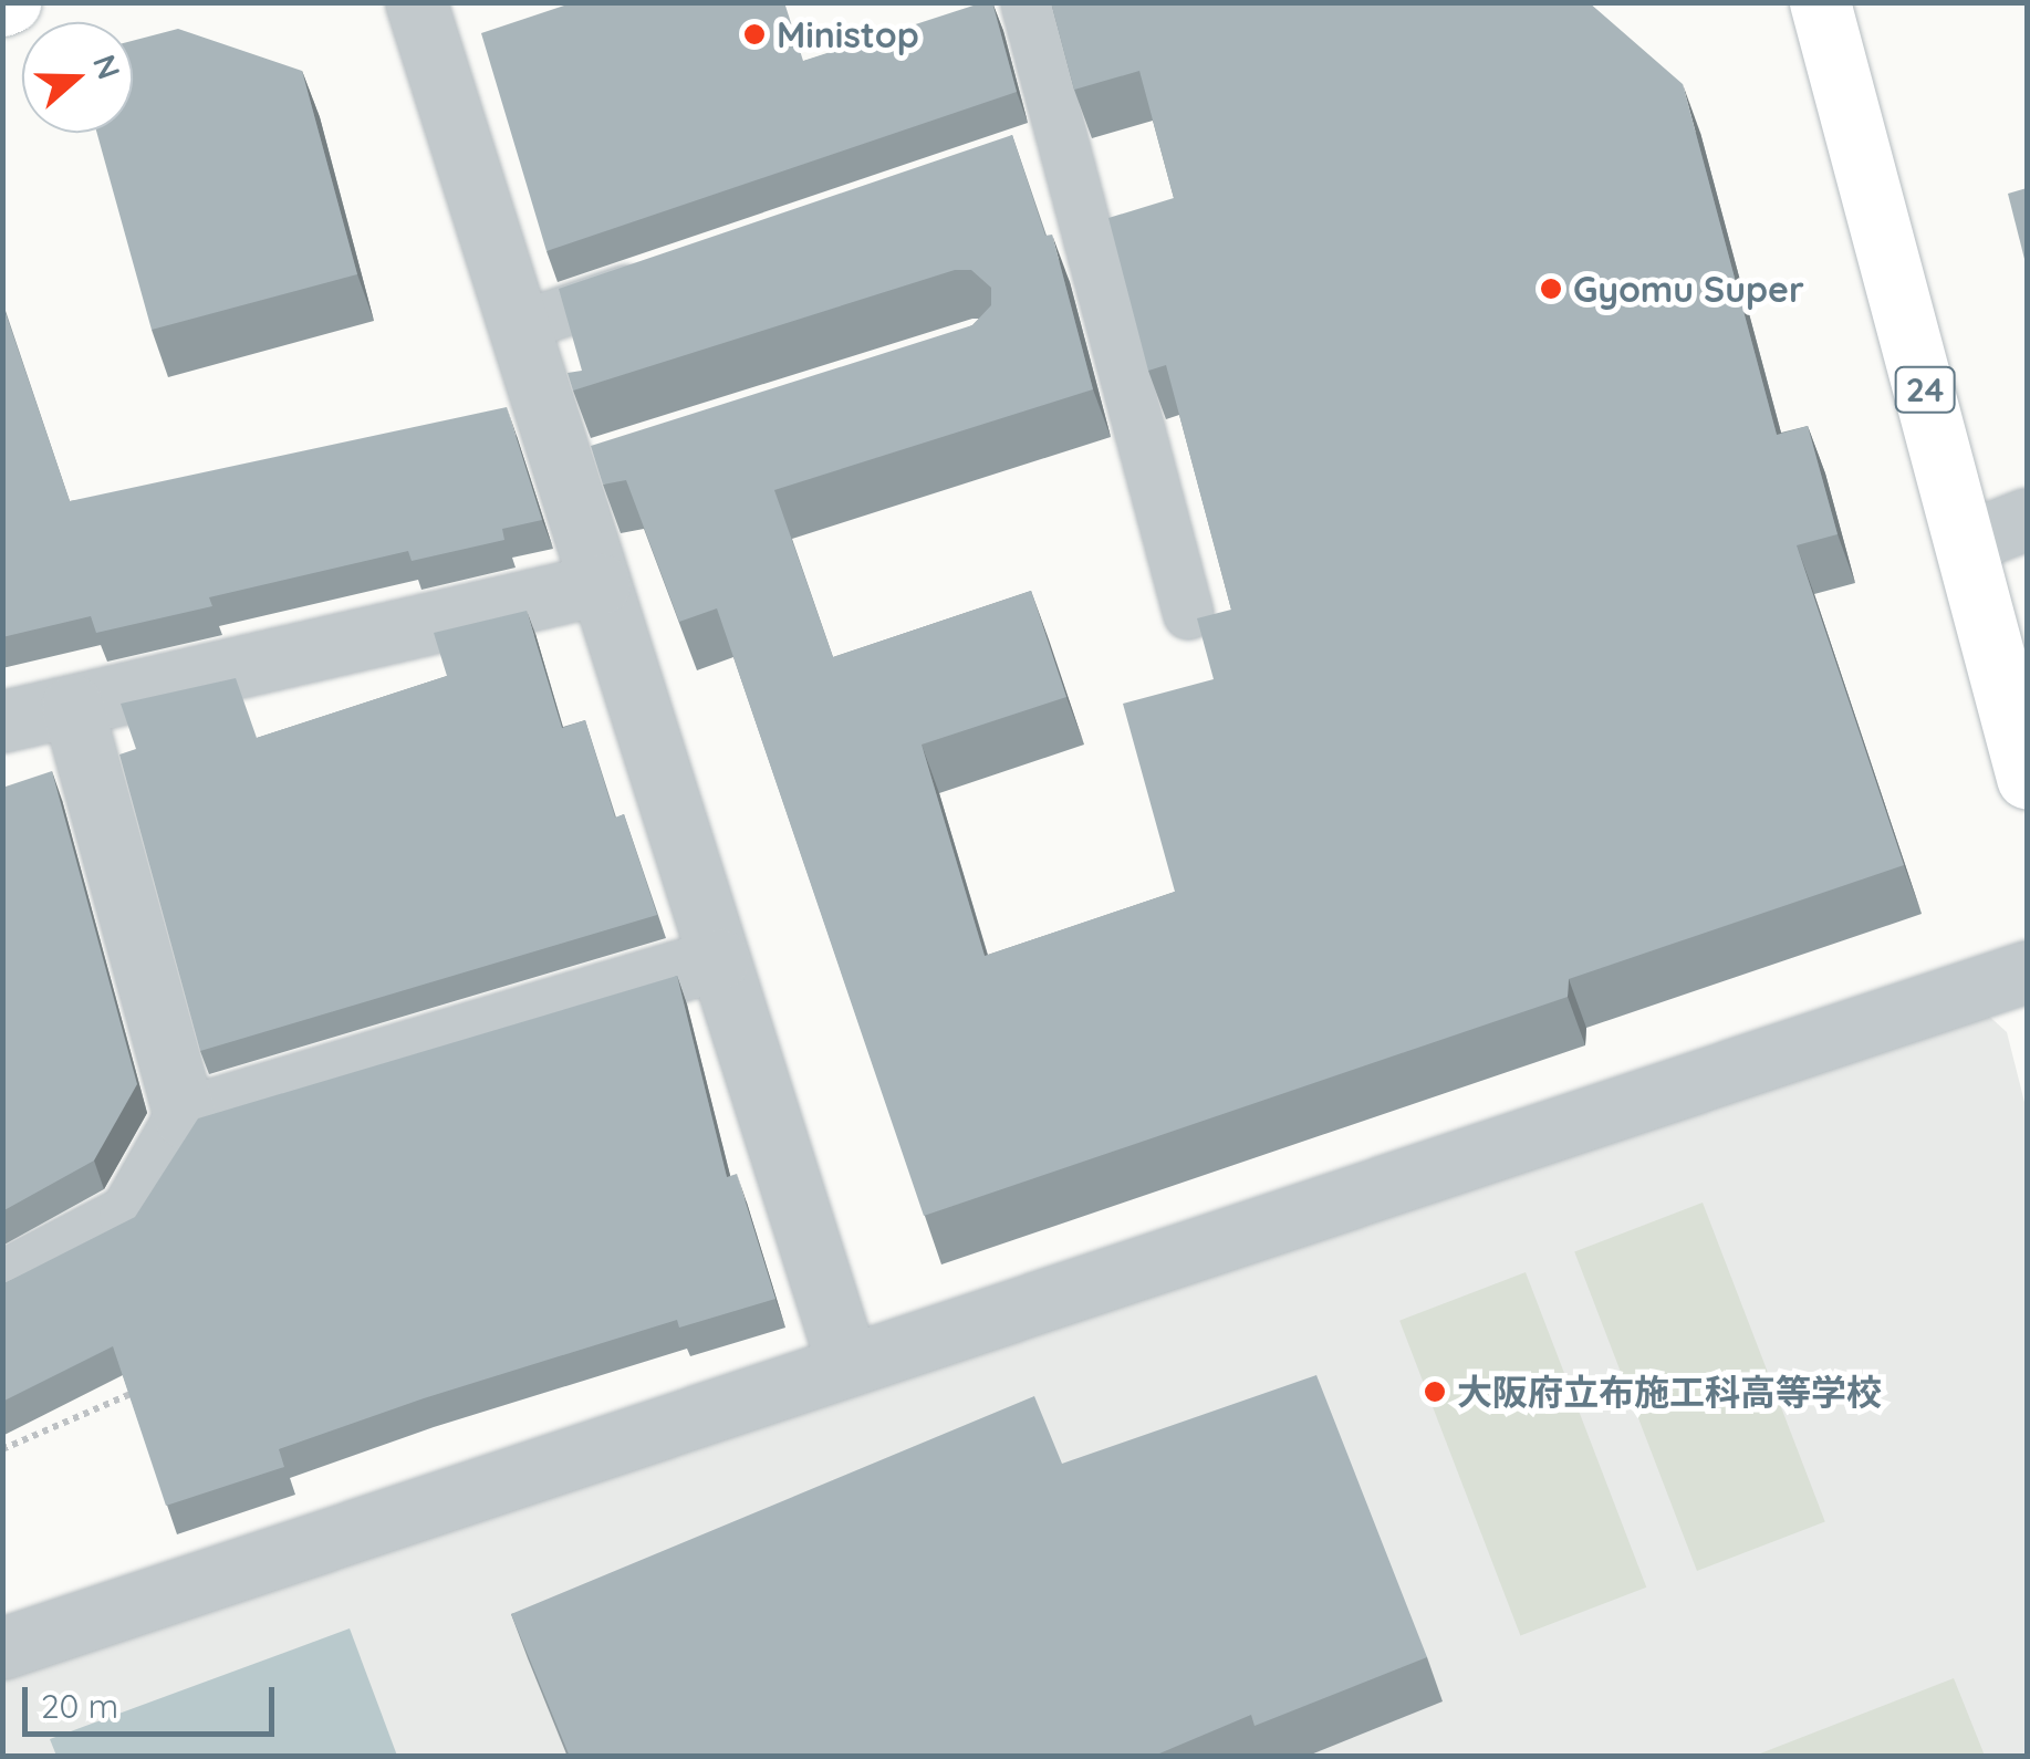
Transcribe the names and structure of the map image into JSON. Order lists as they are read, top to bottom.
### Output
{
  "streets": {
    "main road": ["24"]
  },
  "places": ["Ministop", "Gyomu Super", "大阪府立布施工科高等学校"],
  "scale_bar": "20 m",
  "north": "right"
}
